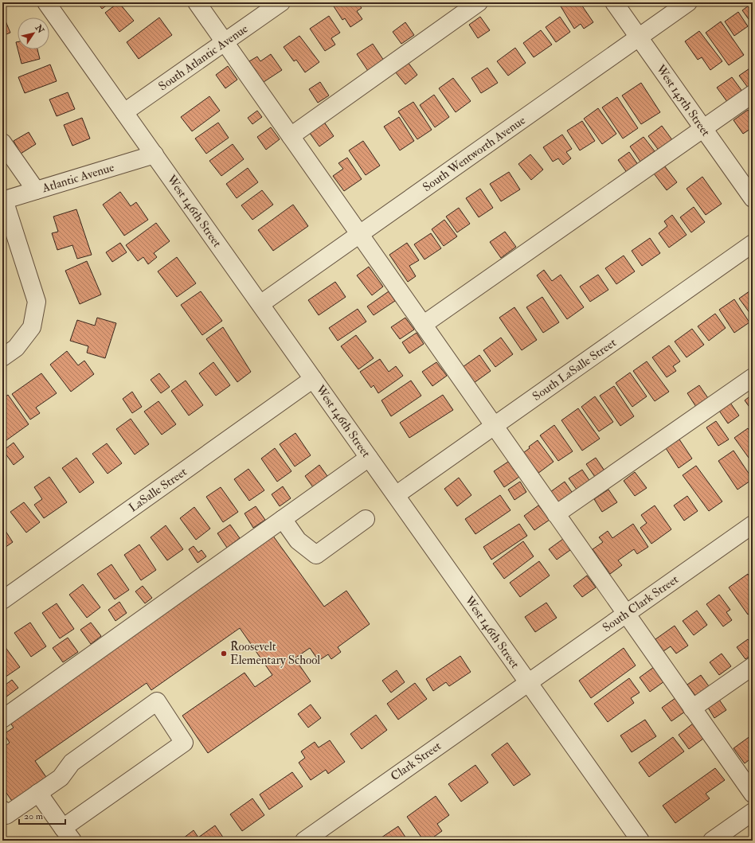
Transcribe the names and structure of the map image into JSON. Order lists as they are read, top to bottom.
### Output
{
  "streets": {
    "street": [
      "South Atlantic Avenue",
      "West 145th Street",
      "South Wentworth Avenue",
      "Atlantic Avenue",
      "West 146th Street",
      "South LaSalle Street",
      "LaSalle Street",
      "South Clark Street",
      "Clark Street"
    ]
  },
  "crossings": [
    ["South Atlantic Avenue", "West 146th Street"],
    ["West 145th Street", "South Wentworth Avenue"],
    ["South Wentworth Avenue", "West 146th Street"],
    ["Atlantic Avenue", "West 146th Street"],
    ["West 146th Street", "South LaSalle Street"],
    ["West 146th Street", "LaSalle Street"],
    ["West 146th Street", "South Clark Street"],
    ["West 146th Street", "Clark Street"],
    ["South Clark Street", "Clark Street"]
  ],
  "places": ["Roosevelt Elementary School"],
  "scale_bar": "20 m",
  "north": "top right"
}
